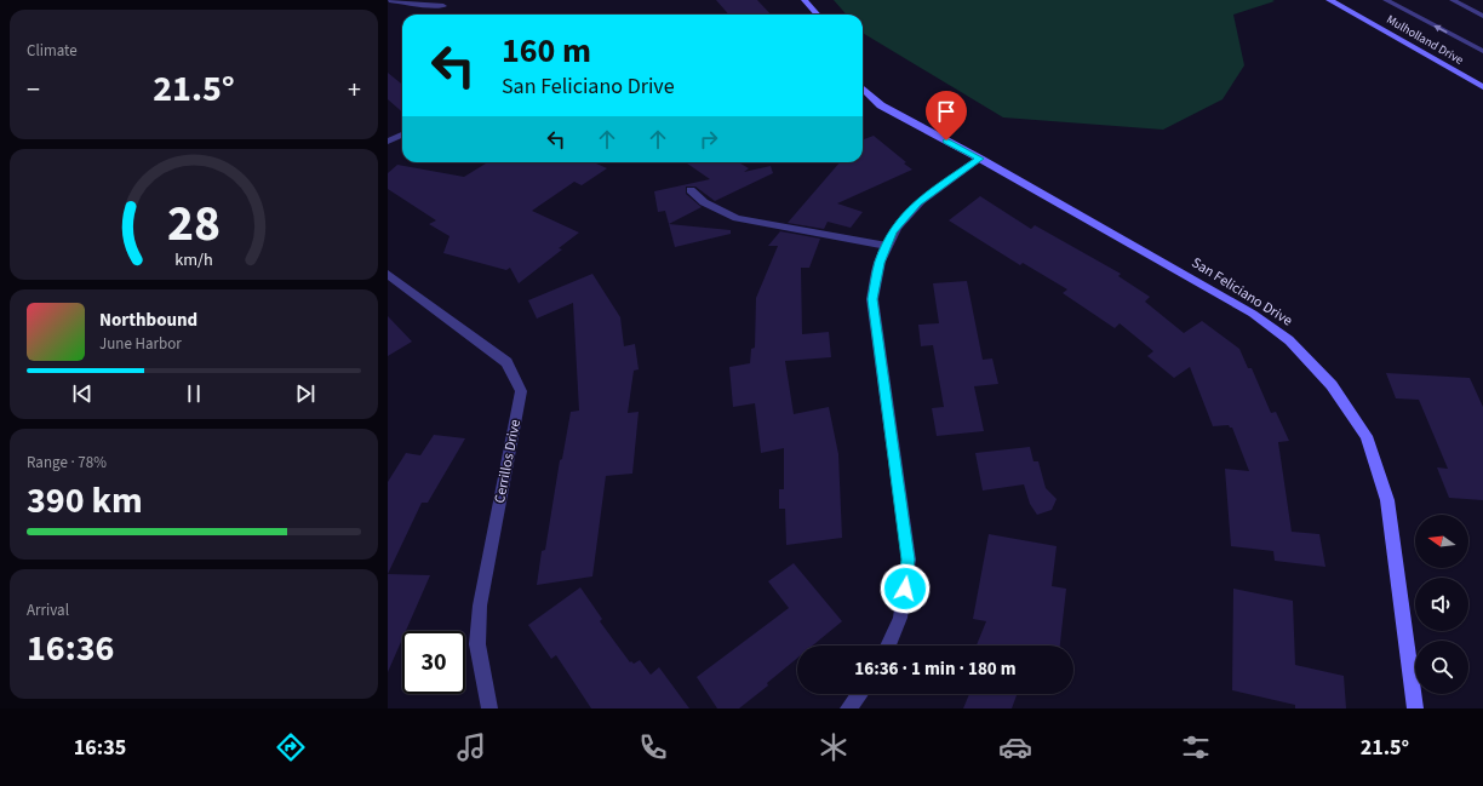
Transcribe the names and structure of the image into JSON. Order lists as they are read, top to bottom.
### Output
{
  "streets": {
    "street": ["Mulholland Drive", "San Feliciano Drive", "Cerrillos Drive"]
  },
  "north": "left",
  "page": {
    "tile": [
      "Climate",
      ["Range · 78%", "390 km"],
      ["Arrival", "16:36"]
    ],
    "turn": ["160 m", "San Feliciano Drive"],
    "heat": ["−", "21.5°", "+"],
    "song": ["Northbound", "June Harbor"],
    "limit": "30",
    "trip": "16:36 · 1 min · 180 m",
    "tabs": ["16:35", "21.5°"],
    "gauge": ["28", "km/h"]
  }
}
